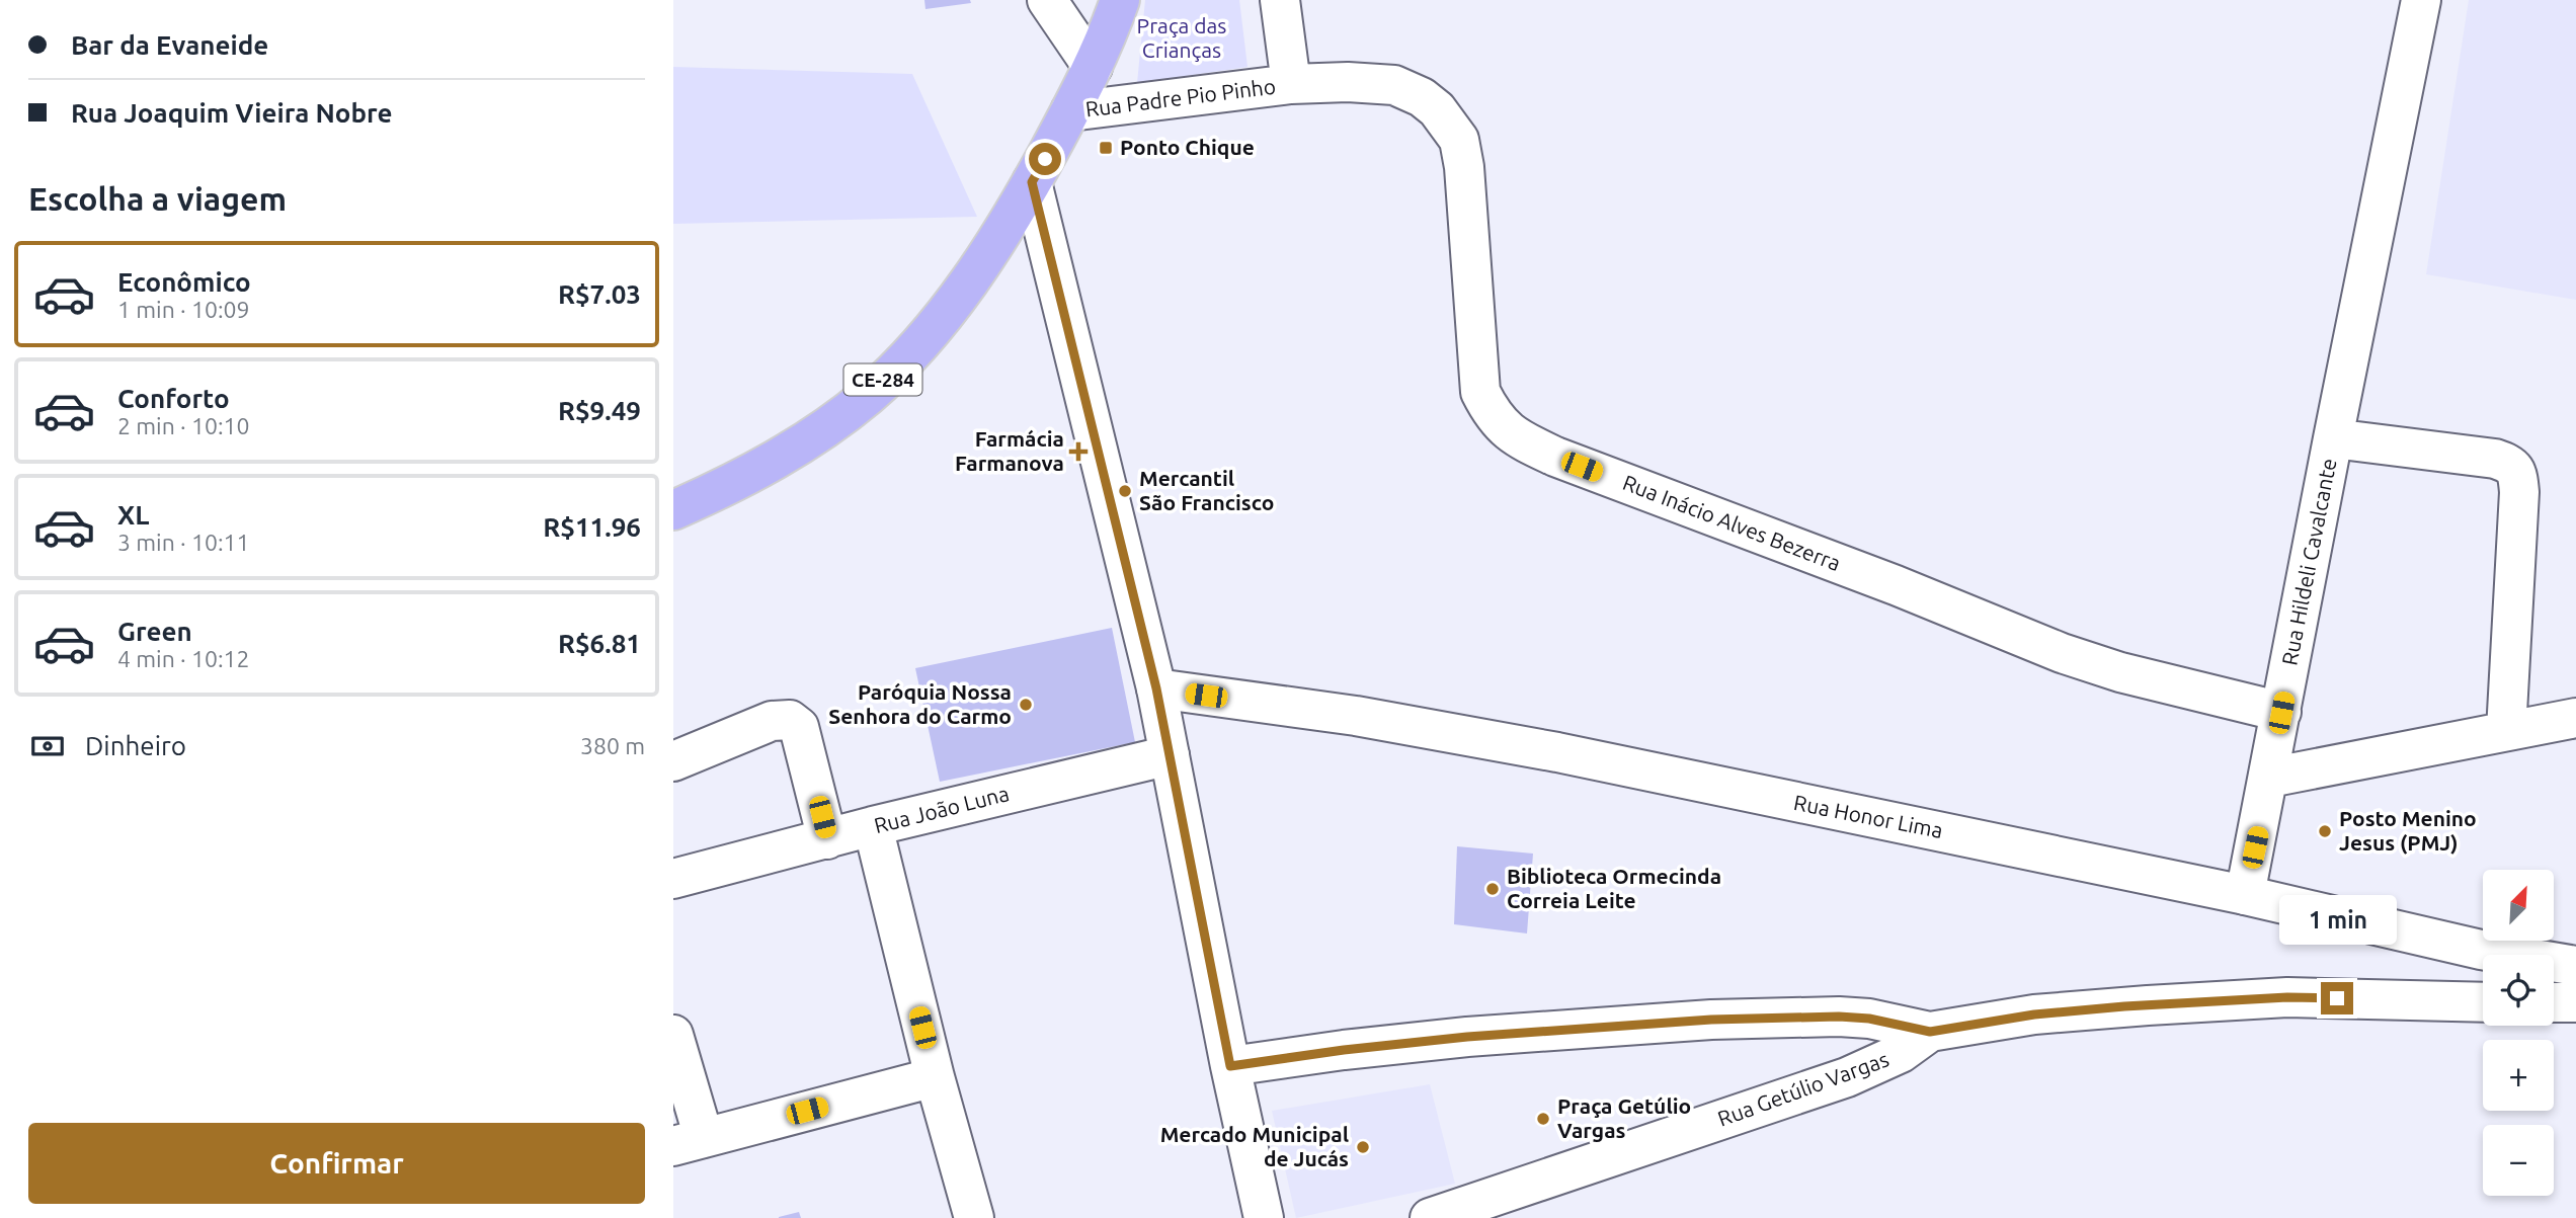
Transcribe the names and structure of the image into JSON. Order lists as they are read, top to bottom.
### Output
{
  "streets": {
    "main road": ["Rua Padre Pio Pinho", "CE-284"],
    "street": [
      "Rua Inácio Alves Bezerra",
      "Rua Hildeli Cavalcante",
      "Rua João Luna",
      "Rua Honor Lima",
      "Rua Getúlio Vargas"
    ]
  },
  "crossings": [
    ["Rua Padre Pio Pinho", "CE-284"],
    ["Rua Padre Pio Pinho", "Rua Inácio Alves Bezerra"],
    ["Rua Inácio Alves Bezerra", "Rua Hildeli Cavalcante"],
    ["Rua Hildeli Cavalcante", "Rua Honor Lima"]
  ],
  "parks": ["Praça das Crianças"],
  "places": {
    "transit": ["Ponto Chique"],
    "health": ["Farmácia Farmanova"],
    "other": [
      "Mercantil São Francisco",
      "Paróquia Nossa Senhora do Carmo",
      "Posto Menino Jesus (PMJ)",
      "Biblioteca Ormecinda Correia Leite",
      "Praça Getúlio Vargas",
      "Mercado Municipal de Jucás"
    ]
  },
  "north": "top right",
  "page": {
    "banner": ["Bar da Evaneide", "Rua Joaquim Vieira Nobre"],
    "heading": "Escolha a viagem",
    "list": [
      {
        "name": "Econômico",
        "note": "1 min · 10:09",
        "value": "R$7.03"
      },
      {
        "name": "Conforto",
        "note": "2 min · 10:10",
        "value": "R$9.49"
      },
      {
        "name": "XL",
        "note": "3 min · 10:11",
        "value": "R$11.96"
      },
      {
        "name": "Green",
        "note": "4 min · 10:12",
        "value": "R$6.81"
      }
    ],
    "pay": ["Dinheiro", "380 m"],
    "map_buttons": ["+", "−"],
    "bubble": "1 min",
    "buttons": "Confirmar"
  }
}
